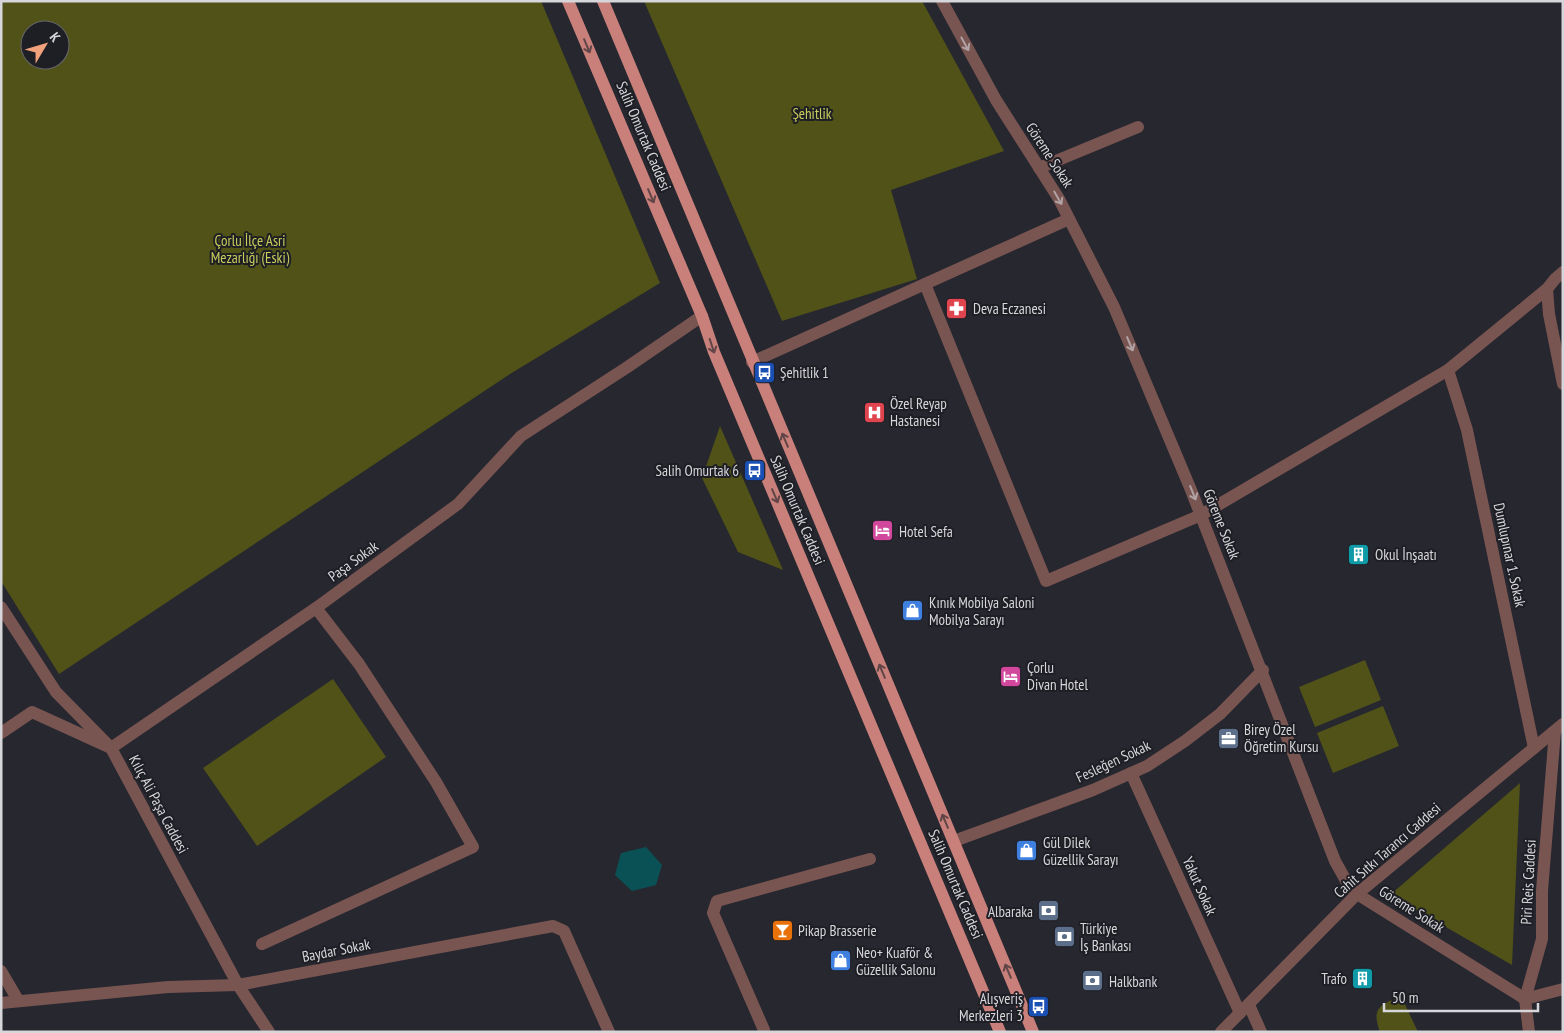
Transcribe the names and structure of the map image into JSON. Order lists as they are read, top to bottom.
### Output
{
  "streets": {
    "main road": ["Salih Omurtak Caddesi"],
    "street": [
      "Göreme Sokak",
      "Dumlupınar 1. Sokak",
      "Paşa Sokak",
      "Fesleğen Sokak",
      "Kılıç Ali Paşa Caddesi",
      "Cahit Sıtkı Tarancı Caddesi",
      "Piri Reis Caddesi",
      "Yakut Sokak",
      "Baydar Sokak"
    ]
  },
  "crossings": [
    ["Salih Omurtak Caddesi", "Paşa Sokak"],
    ["Salih Omurtak Caddesi", "Fesleğen Sokak"],
    ["Göreme Sokak", "Fesleğen Sokak"],
    ["Göreme Sokak", "Cahit Sıtkı Tarancı Caddesi"],
    ["Göreme Sokak", "Piri Reis Caddesi"],
    ["Dumlupınar 1. Sokak", "Cahit Sıtkı Tarancı Caddesi"],
    ["Paşa Sokak", "Kılıç Ali Paşa Caddesi"],
    ["Fesleğen Sokak", "Yakut Sokak"],
    ["Kılıç Ali Paşa Caddesi", "Baydar Sokak"],
    ["Cahit Sıtkı Tarancı Caddesi", "Piri Reis Caddesi"],
    ["Cahit Sıtkı Tarancı Caddesi", "Yakut Sokak"]
  ],
  "one_way": ["Göreme Sokak"],
  "parks": ["Şehitlik", "Çorlu İlçe Asri Mezarlığı (Eski)"],
  "places": {
    "pharmacy": ["Deva Eczanesi"],
    "bus stop": ["Şehitlik 1", "Salih Omurtak 6", "Alışveriş Merkezleri 3"],
    "hospital": ["Özel Reyap Hastanesi"],
    "hotel": ["Hotel Sefa", "Çorlu Divan Hotel"],
    "building": ["Okul İnşaatı", "Trafo"],
    "shop": ["Kınık Mobilya Saloni Mobilya Sarayı", "Gül Dilek Güzellik Sarayı", "Neo+ Kuaför & Güzellik Salonu"],
    "office": ["Birey Özel Öğretim Kursu"],
    "bank": ["Albaraka", "Türkiye İş Bankası", "Halkbank"],
    "bar": ["Pikap Brasserie"]
  },
  "scale_bar": "50 m",
  "north": "top right"
}
